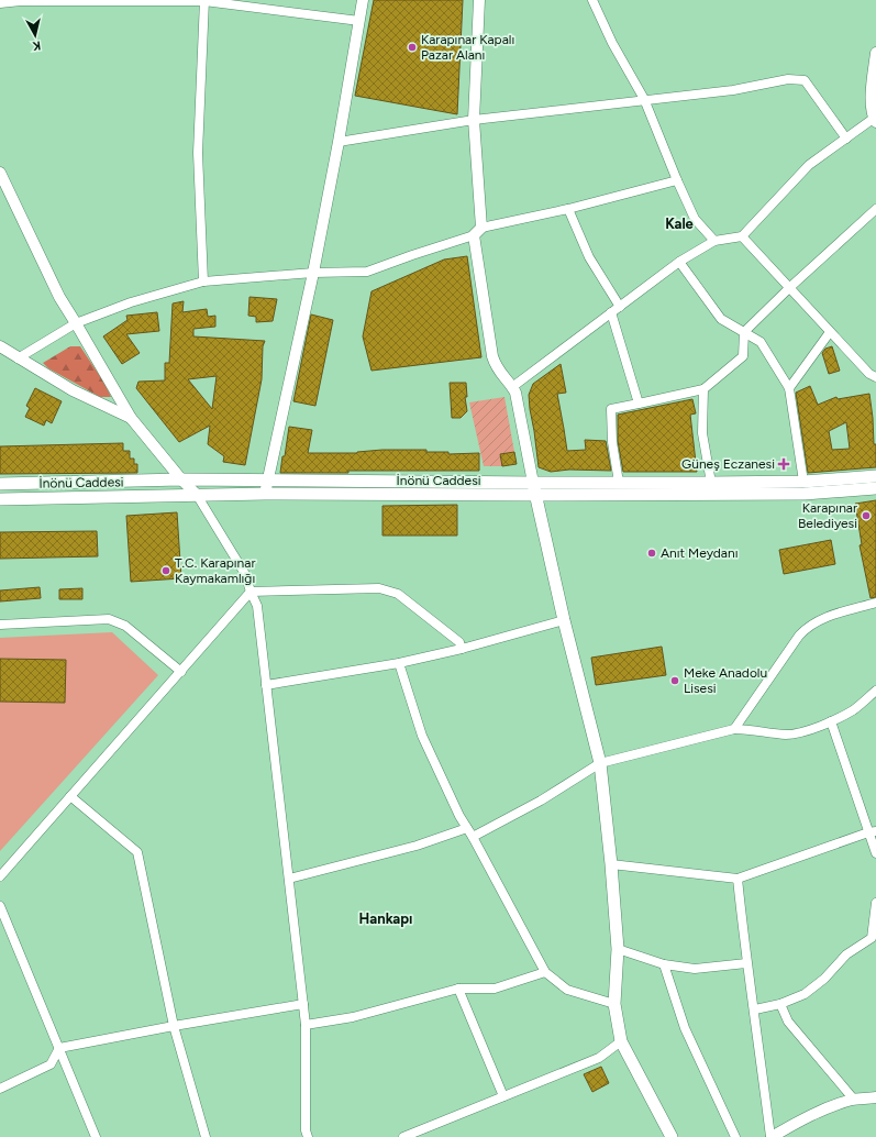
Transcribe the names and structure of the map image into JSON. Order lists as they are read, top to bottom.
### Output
{
  "streets": {
    "main road": ["İnönü Caddesi"]
  },
  "districts": ["Kale", "Hankapı"],
  "places": {
    "other": [
      "Karapınar Kapalı Pazar Alanı",
      "Karapınar Belediyesi",
      "Anıt Meydanı",
      "T.C. Karapınar Kaymakamlığı",
      "Meke Anadolu Lisesi"
    ],
    "health": ["Güneş Eczanesi"]
  },
  "north": "bottom"
}
